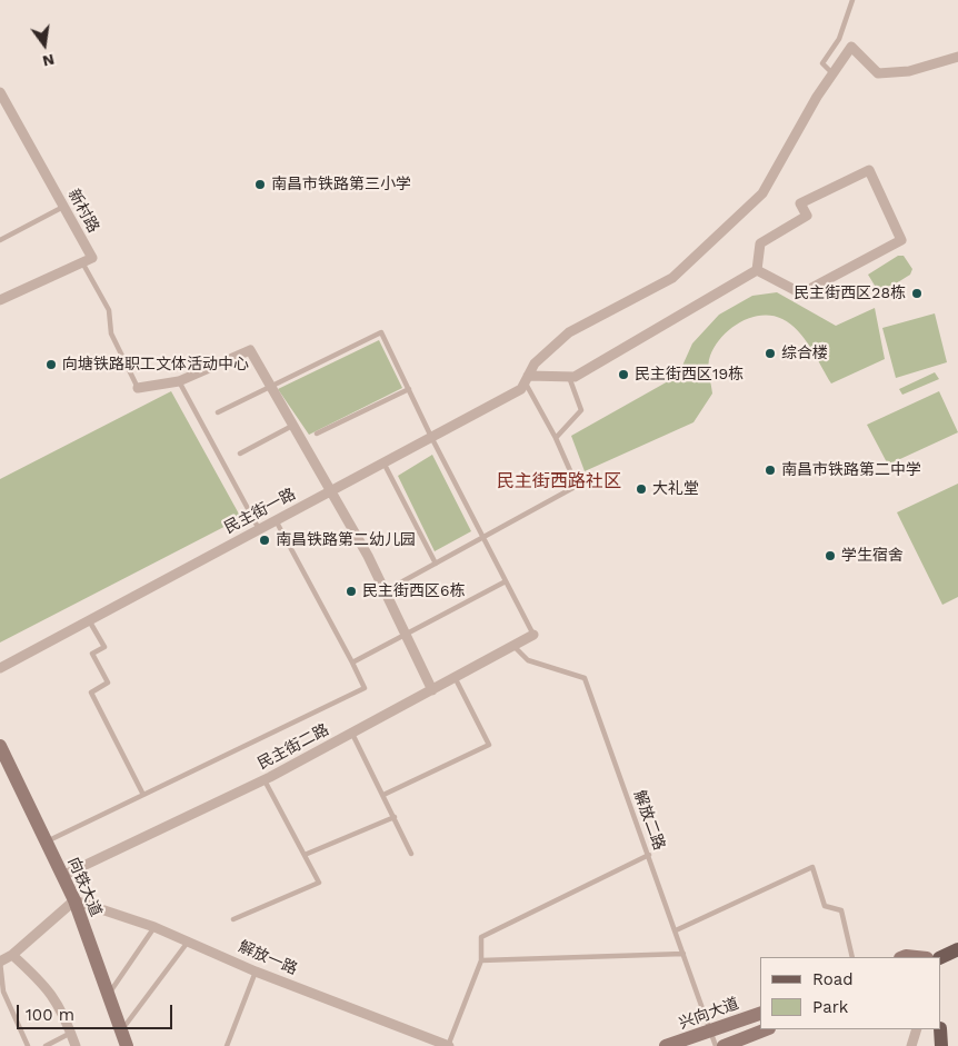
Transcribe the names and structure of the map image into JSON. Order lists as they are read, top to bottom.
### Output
{
  "streets": {
    "street": [
      "新村路",
      "民主街一路",
      "民主街二路",
      "向铁大道",
      "解放一路",
      "兴向大道"
    ],
    "lane": ["解放二路"]
  },
  "crossings": [
    ["民主街二路", "解放二路"],
    ["民主街二路", "向铁大道"],
    ["解放二路", "兴向大道"],
    ["向铁大道", "解放一路"]
  ],
  "districts": ["民主街西路社区"],
  "places": [
    "南昌市铁路第三小学",
    "民主街西区28栋",
    "综合楼",
    "向塘铁路职工文体活动中心",
    "民主街西区19栋",
    "南昌市铁路第二中学",
    "大礼堂",
    "南昌铁路第二幼儿园",
    "学生宿舍",
    "民主街西区6栋"
  ],
  "legend": ["Road", "Park"],
  "scale_bar": "100 m",
  "north": "bottom"
}
